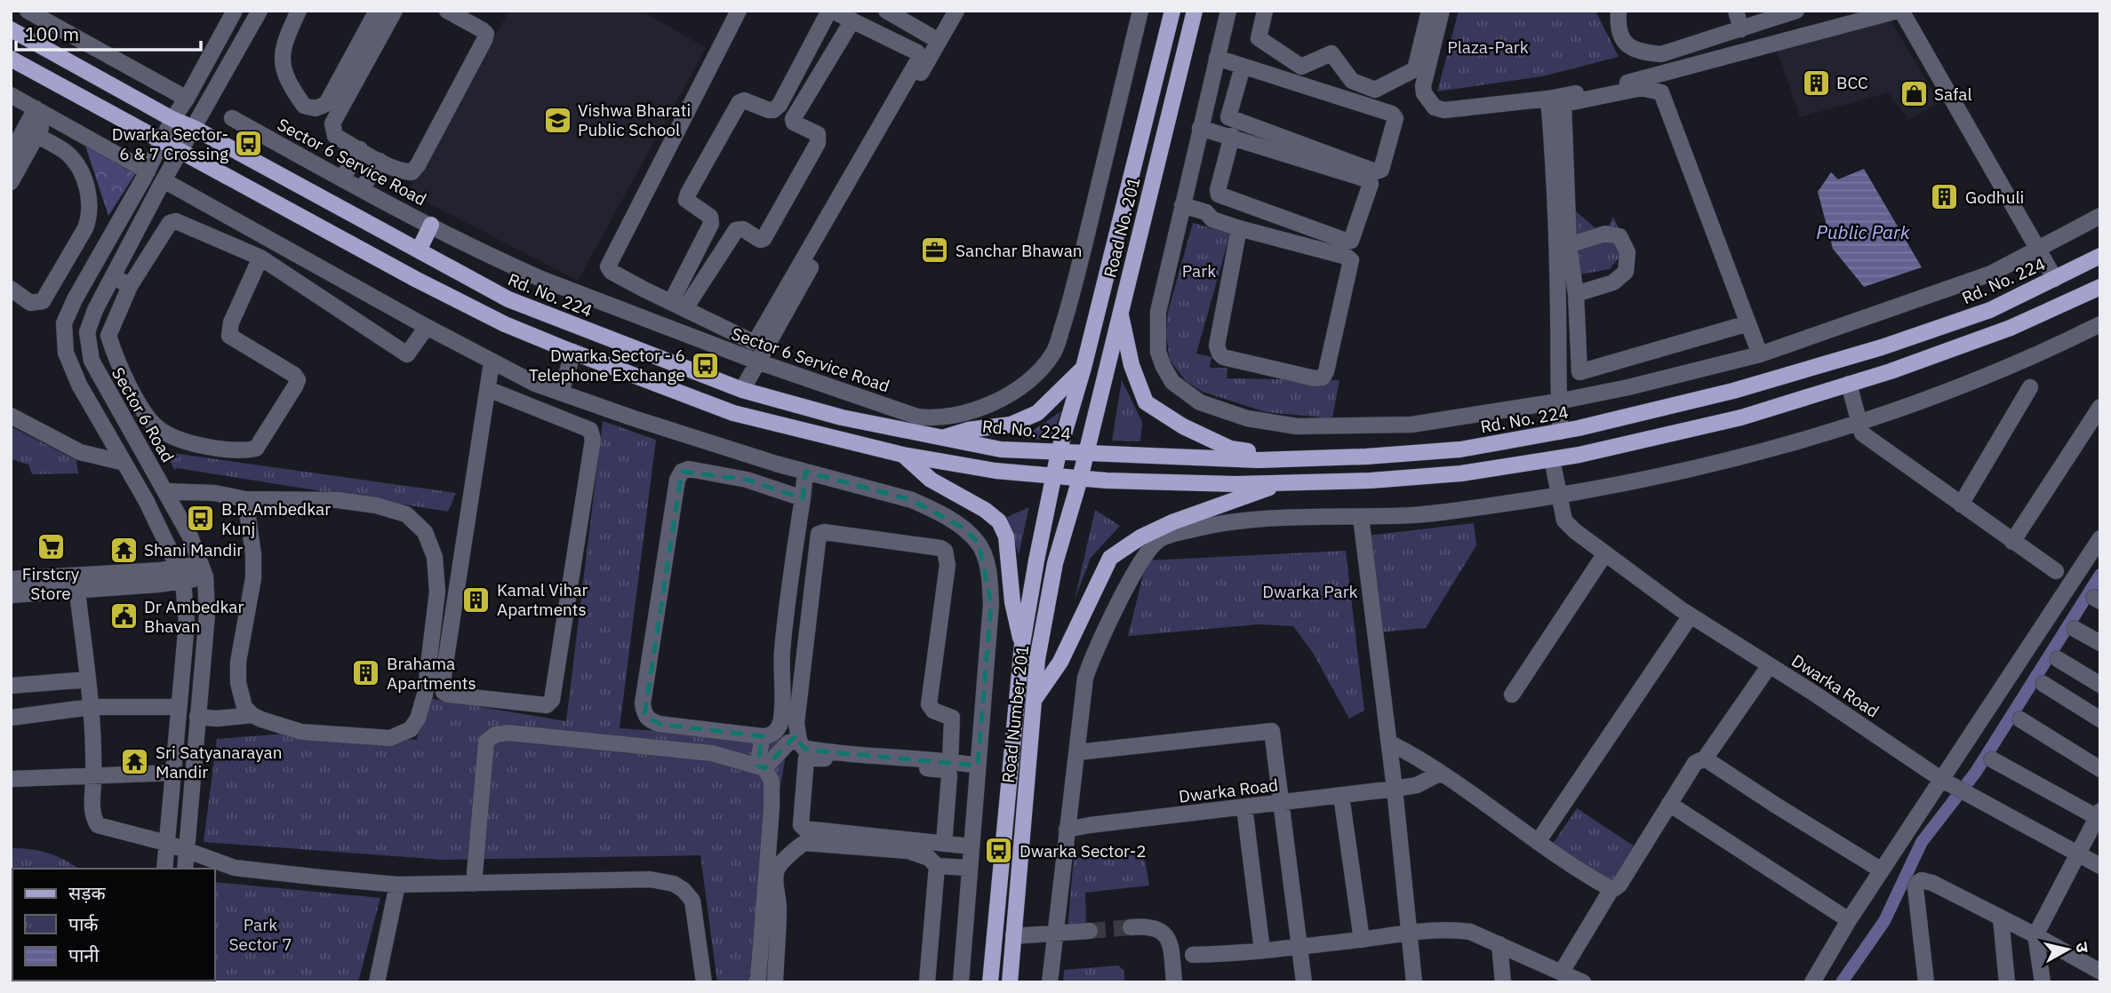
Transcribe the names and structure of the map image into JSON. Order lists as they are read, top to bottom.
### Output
{
  "streets": {
    "main road": ["Road No. 201", "Rd. No. 224", "Road Number 201"],
    "street": ["Sector 6 Service Road", "Sector 6 Road", "Dwarka Road"]
  },
  "crossings": [
    ["Road No. 201", "Rd. No. 224"],
    ["Road No. 201", "Road Number 201"],
    ["Rd. No. 224", "Sector 6 Road"],
    ["Rd. No. 224", "Road Number 201"]
  ],
  "water": ["Public Park"],
  "parks": [
    "Plaza-Park",
    "Park",
    "Dwarka Park",
    "Park Sector 7"
  ],
  "places": {
    "building": [
      "BCC",
      "Godhuli",
      "Kamal Vihar Apartments",
      "Brahama Apartments"
    ],
    "shop": ["Safal"],
    "school or university": ["Vishwa Bharati Public School"],
    "bus stop": [
      "Dwarka Sector- 6 & 7 Crossing",
      "Dwarka Sector - 6 Telephone Exchange",
      "B.R.Ambedkar Kunj",
      "Dwarka Sector-2"
    ],
    "office": ["Sanchar Bhawan"],
    "supermarket": ["Firstcry Store"],
    "temple": ["Shani Mandir", "Sri Satyanarayan Mandir"],
    "public building": ["Dr Ambedkar Bhavan"]
  },
  "legend": ["सड़क", "पार्क", "पानी"],
  "scale_bar": "100 m",
  "north": "right"
}
